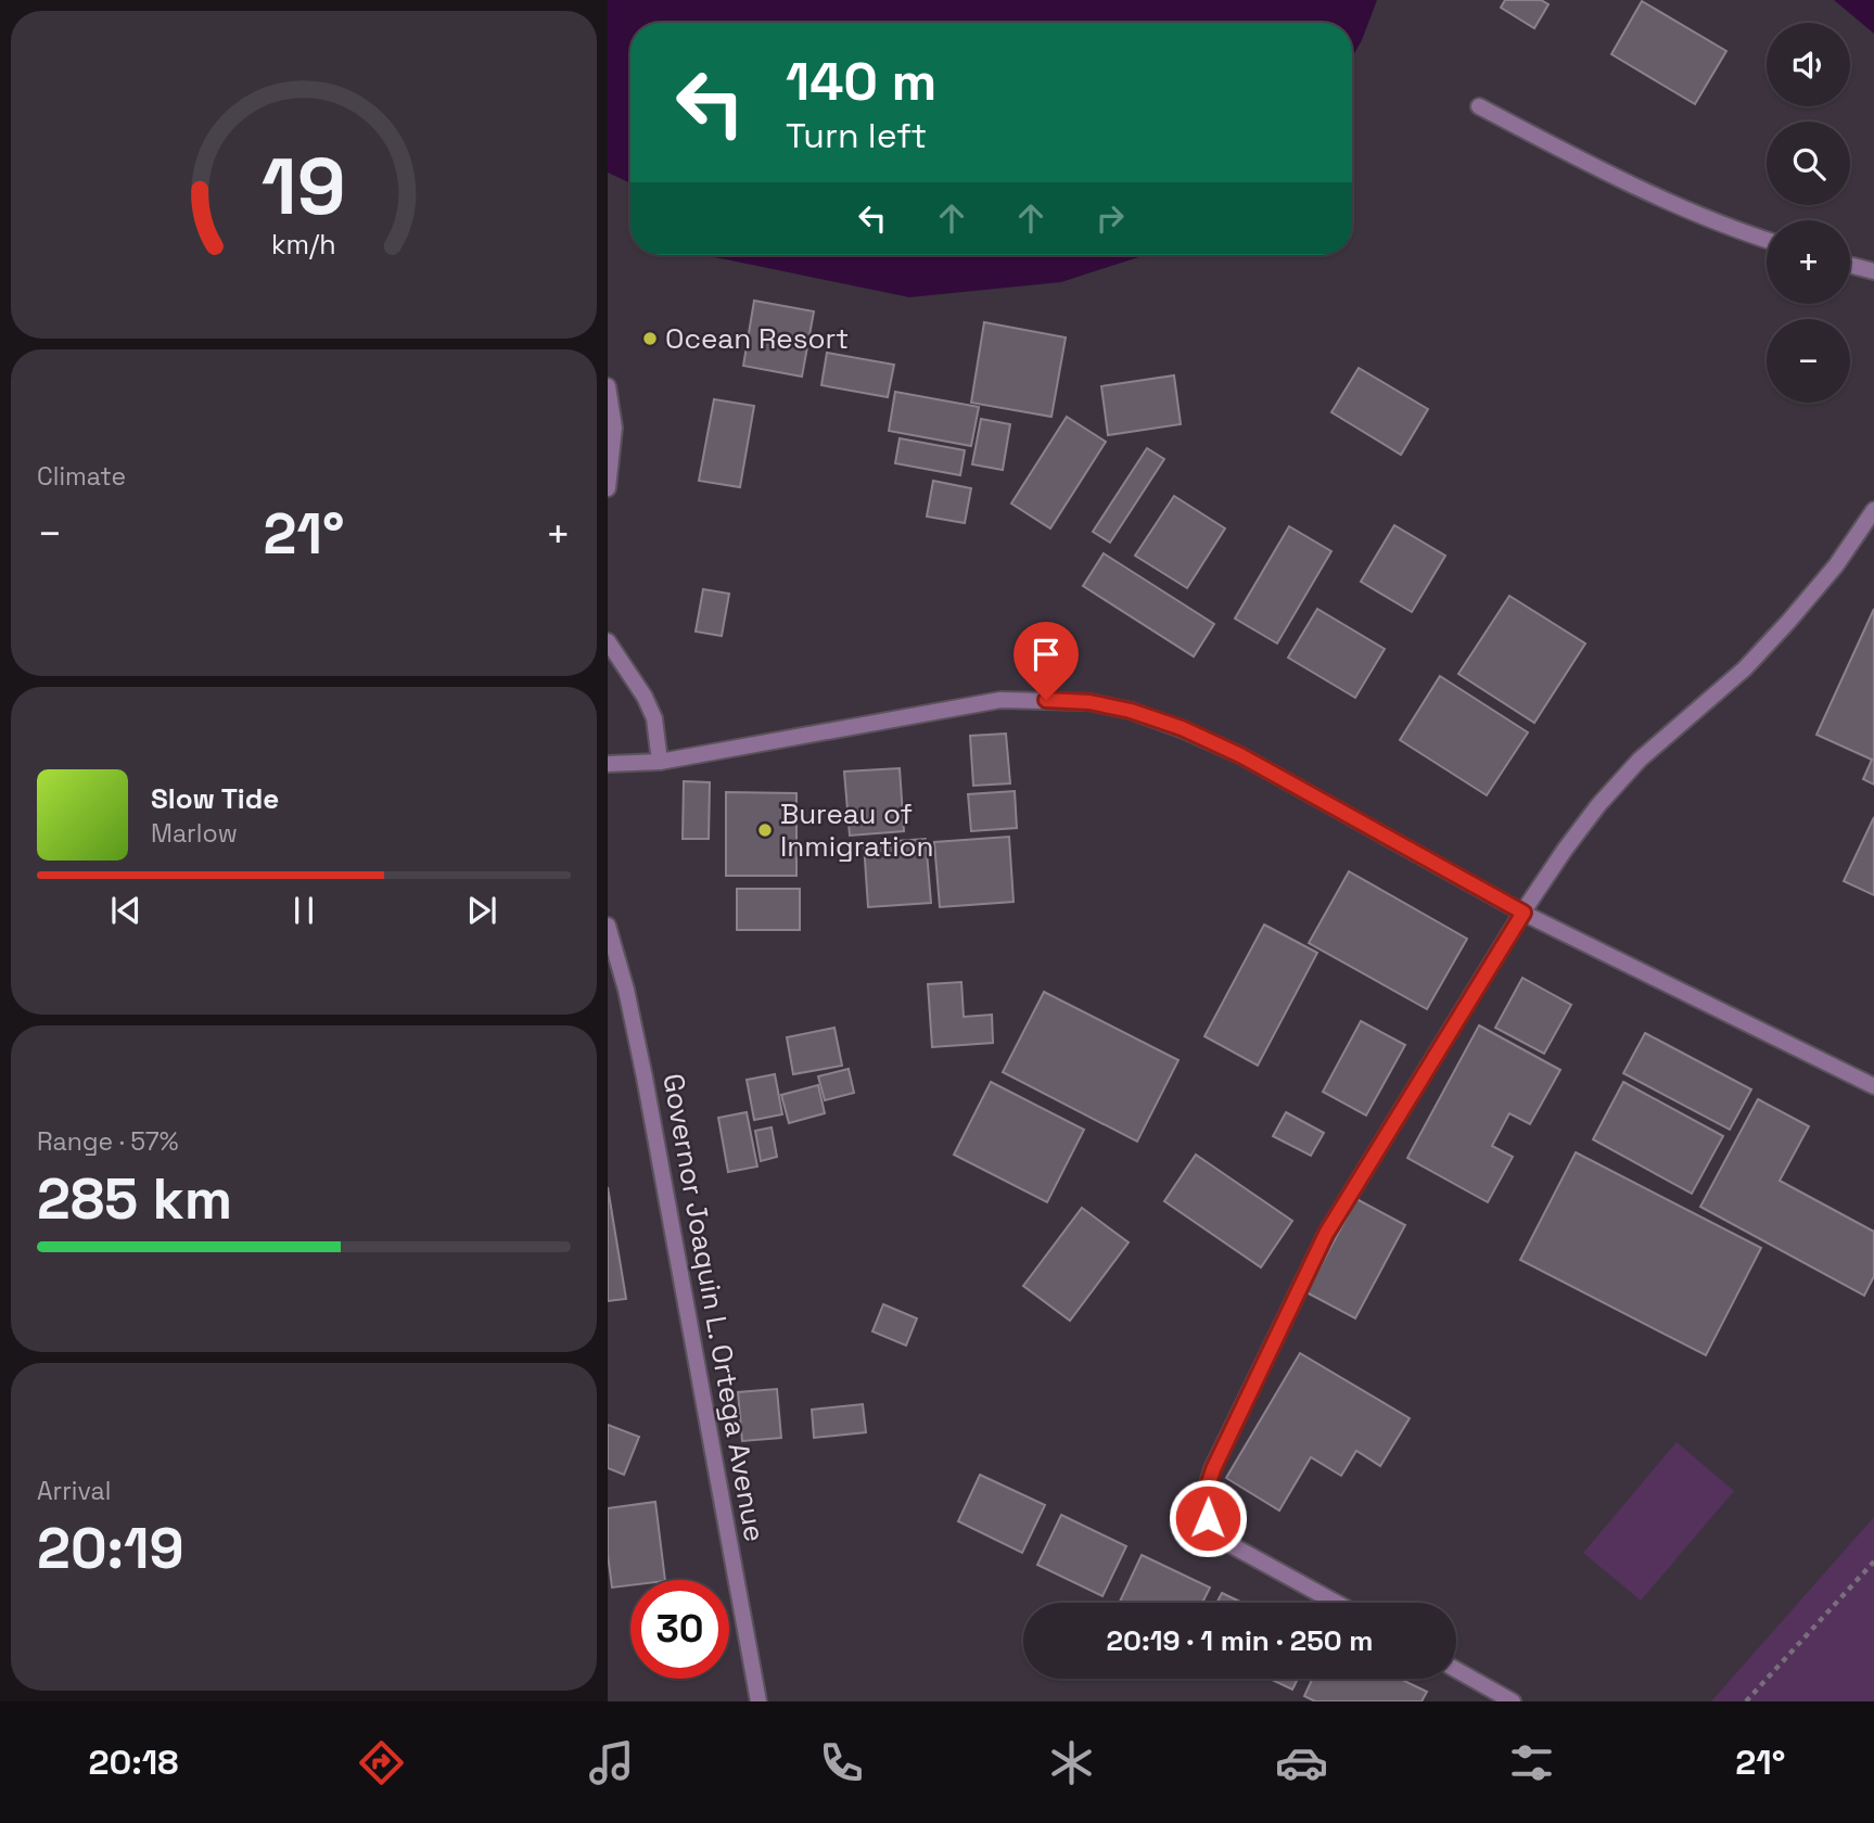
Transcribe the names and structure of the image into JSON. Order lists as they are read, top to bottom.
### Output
{
  "streets": {
    "street": ["Governor Joaquin L. Ortega Avenue"]
  },
  "places": ["Ocean Resort", "Bureau of Inmigration"],
  "page": {
    "map_buttons": ["+", "−"],
    "turn": ["140 m", "Turn left"],
    "tile": [
      "Climate",
      ["Range · 57%", "285 km"],
      ["Arrival", "20:19"]
    ],
    "heat": ["−", "21°", "+"],
    "song": ["Slow Tide", "Marlow"],
    "limit": "30",
    "trip": "20:19 · 1 min · 250 m",
    "tabs": ["20:18", "21°"],
    "gauge": ["19", "km/h"]
  }
}
